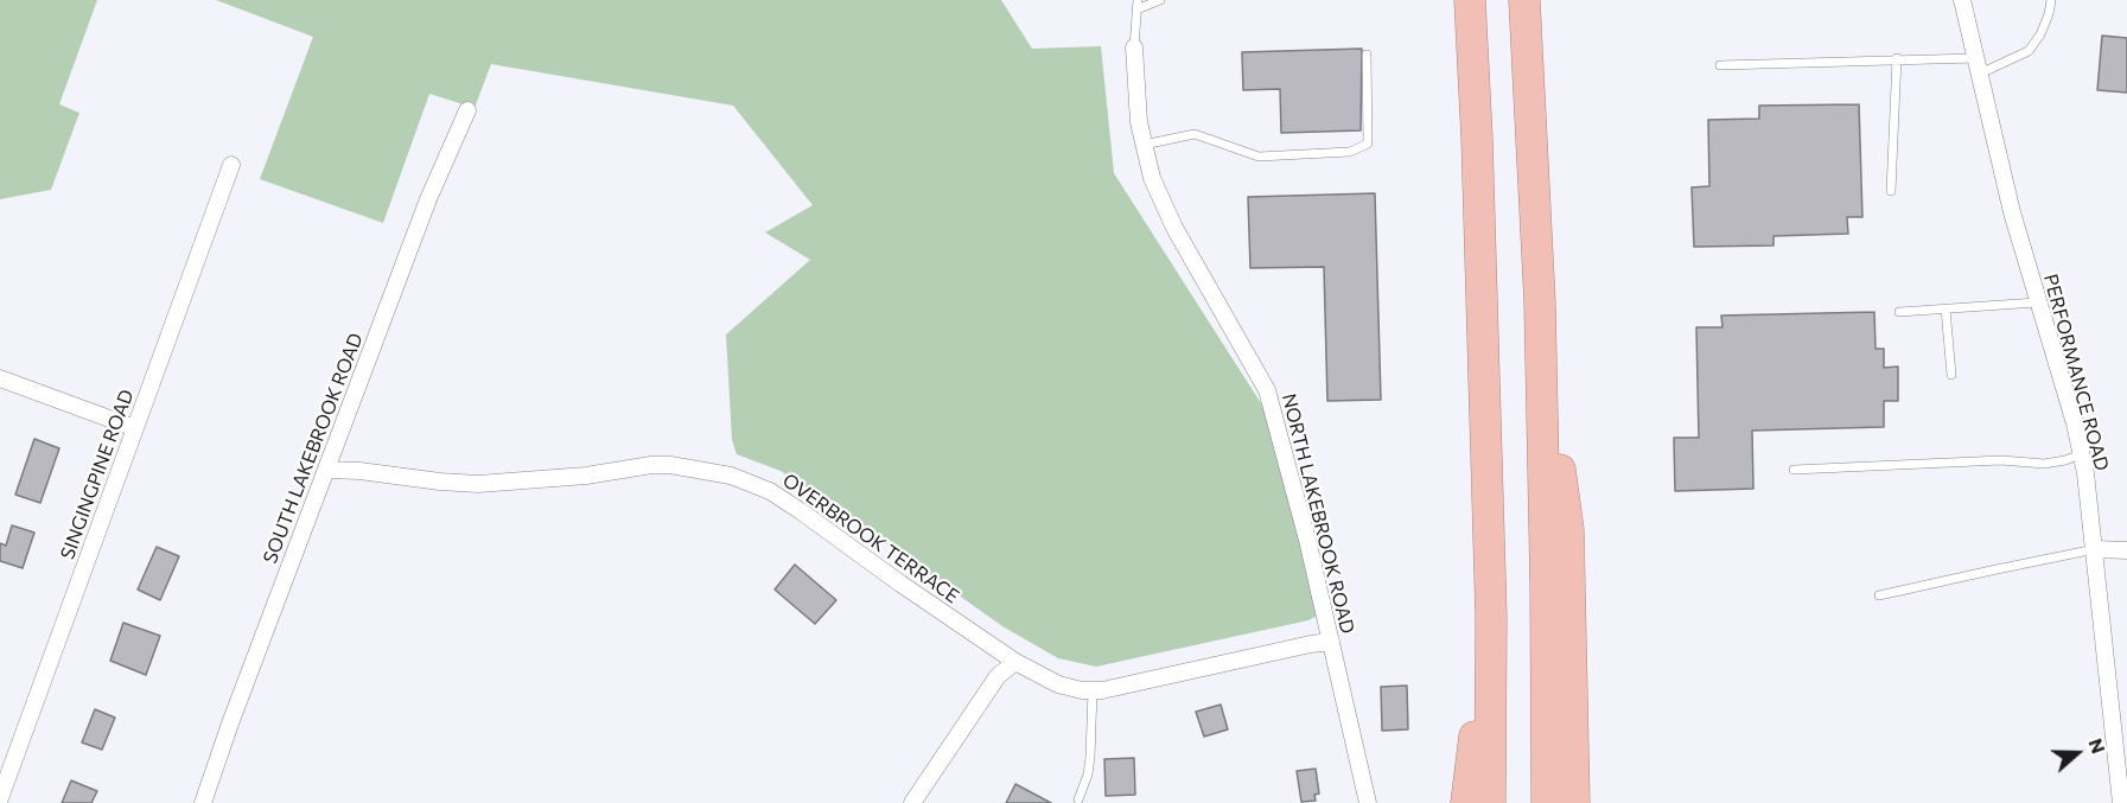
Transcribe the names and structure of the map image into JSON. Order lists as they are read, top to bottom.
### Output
{
  "streets": {
    "street": [
      "PERFORMANCE ROAD",
      "SOUTH LAKEBROOK ROAD",
      "SINGINGPINE ROAD",
      "NORTH LAKEBROOK ROAD",
      "OVERBROOK TERRACE"
    ]
  },
  "crossings": [
    ["SOUTH LAKEBROOK ROAD", "OVERBROOK TERRACE"],
    ["NORTH LAKEBROOK ROAD", "OVERBROOK TERRACE"]
  ],
  "north": "right"
}
